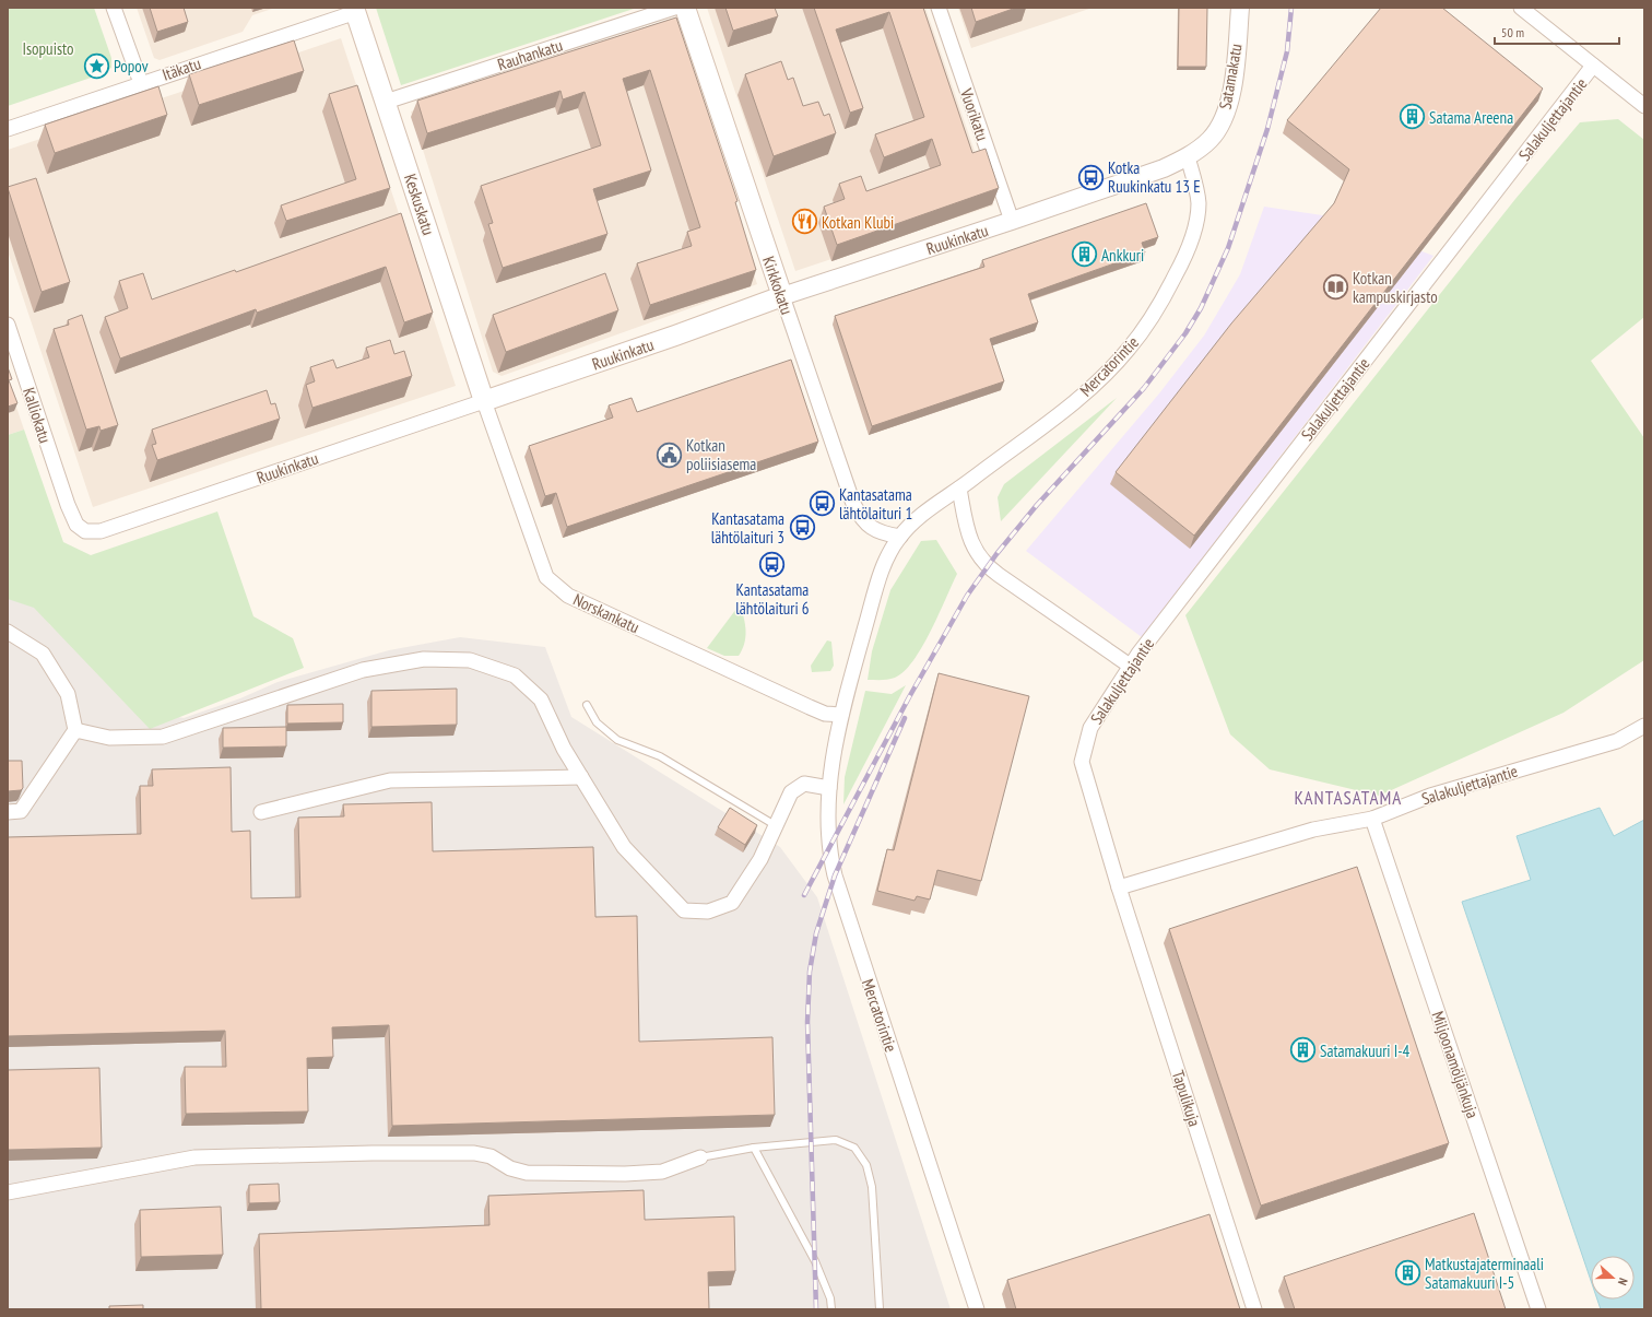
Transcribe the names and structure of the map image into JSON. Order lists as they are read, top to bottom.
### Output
{
  "streets": {
    "main road": ["Keskuskatu", "Ruukinkatu", "Kirkkokatu"],
    "street": [
      "Rauhankatu",
      "Itäkatu",
      "Satamakatu",
      "Vuorikatu",
      "Salakuljettajantie",
      "Mercatorintie",
      "Kalliokatu",
      "Norskankatu",
      "Miljoonamöljänkuja",
      "Tapulikuja"
    ]
  },
  "crossings": [
    ["Rauhankatu", "Keskuskatu"],
    ["Itäkatu", "Keskuskatu"],
    ["Satamakatu", "Ruukinkatu"],
    ["Satamakatu", "Mercatorintie"],
    ["Vuorikatu", "Ruukinkatu"],
    ["Salakuljettajantie", "Miljoonamöljänkuja"],
    ["Salakuljettajantie", "Tapulikuja"],
    ["Keskuskatu", "Ruukinkatu"],
    ["Keskuskatu", "Norskankatu"],
    ["Ruukinkatu", "Kirkkokatu"],
    ["Ruukinkatu", "Mercatorintie"],
    ["Ruukinkatu", "Kalliokatu"],
    ["Ruukinkatu", "Norskankatu"],
    ["Kirkkokatu", "Mercatorintie"],
    ["Mercatorintie", "Norskankatu"]
  ],
  "districts": ["KANTASATAMA"],
  "parks": ["Isopuisto"],
  "places": {
    "place": ["Popov"],
    "building": [
      "Satama Areena",
      "Ankkuri",
      "Satamakuuri I-4",
      "Matkustajaterminaali Satamakuuri I-5"
    ],
    "bus stop": [
      "Kotka Ruukinkatu 13 E",
      "Kantasatama lähtölaituri 1",
      "Kantasatama lähtölaituri 3",
      "Kantasatama lähtölaituri 6"
    ],
    "restaurant": ["Kotkan Klubi"],
    "library": ["Kotkan kampuskirjasto"],
    "public building": ["Kotkan poliisiasema"]
  },
  "scale_bar": "50 m",
  "north": "right"
}
